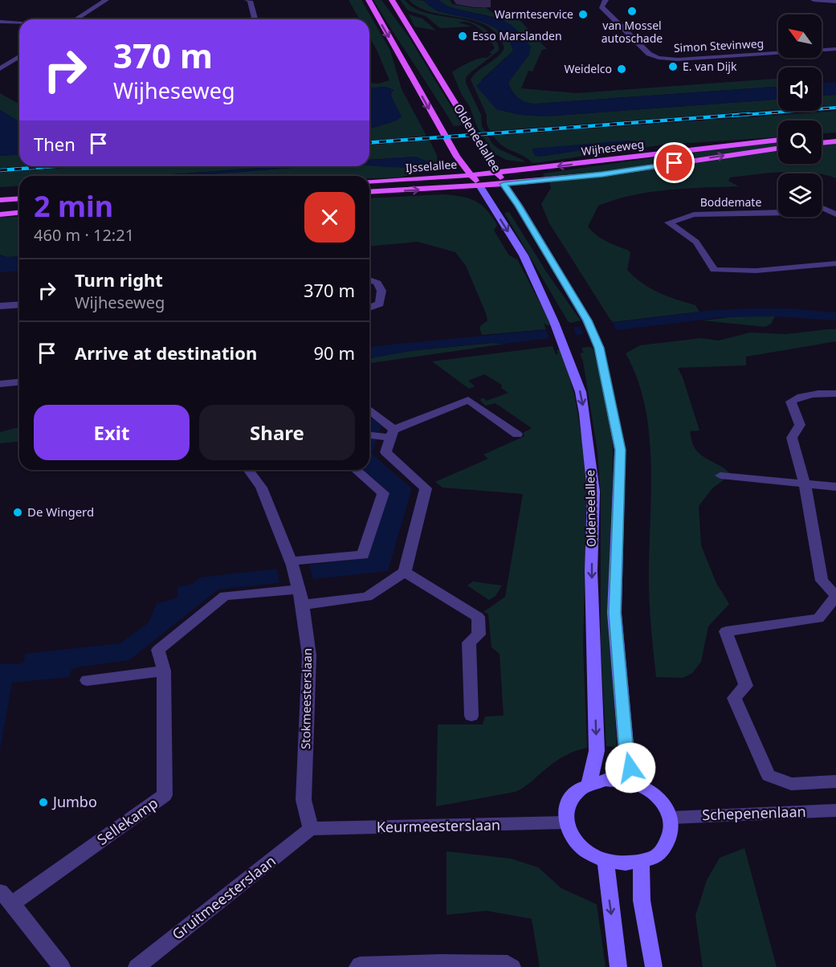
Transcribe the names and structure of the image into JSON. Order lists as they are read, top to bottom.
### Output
{
  "streets": {
    "main road": ["Oldeneelallee", "Wijheseweg", "IJsselallee"],
    "street": [
      "Simon Stevinweg",
      "Boddemate",
      "Stokmeesterslaan",
      "Schepenenlaan",
      "Sellekamp",
      "Keurmeesterslaan",
      "Gruitmeesterslaan"
    ]
  },
  "crossings": [
    ["Oldeneelallee", "Wijheseweg"],
    ["Oldeneelallee", "IJsselallee"],
    ["Oldeneelallee", "Schepenenlaan"],
    ["Oldeneelallee", "Keurmeesterslaan"],
    ["Wijheseweg", "IJsselallee"],
    ["Stokmeesterslaan", "Sellekamp"],
    ["Stokmeesterslaan", "Keurmeesterslaan"],
    ["Stokmeesterslaan", "Gruitmeesterslaan"],
    ["Schepenenlaan", "Keurmeesterslaan"],
    ["Keurmeesterslaan", "Gruitmeesterslaan"]
  ],
  "places": [
    "van Mossel autoschade",
    "Warmteservice",
    "Esso Marslanden",
    "E. van Dijk",
    "Weidelco",
    "De Wingerd",
    "Jumbo"
  ],
  "north": "top left",
  "page": {
    "turn": ["370 m", "Wijheseweg"],
    "then": "Then",
    "heading": ["2 min", "460 m · 12:21"],
    "list": [
      {
        "name": "Turn right",
        "note": "Wijheseweg",
        "value": "370 m"
      },
      {
        "name": "Arrive at destination",
        "value": "90 m"
      }
    ],
    "buttons": ["Exit", "Share"]
  }
}
